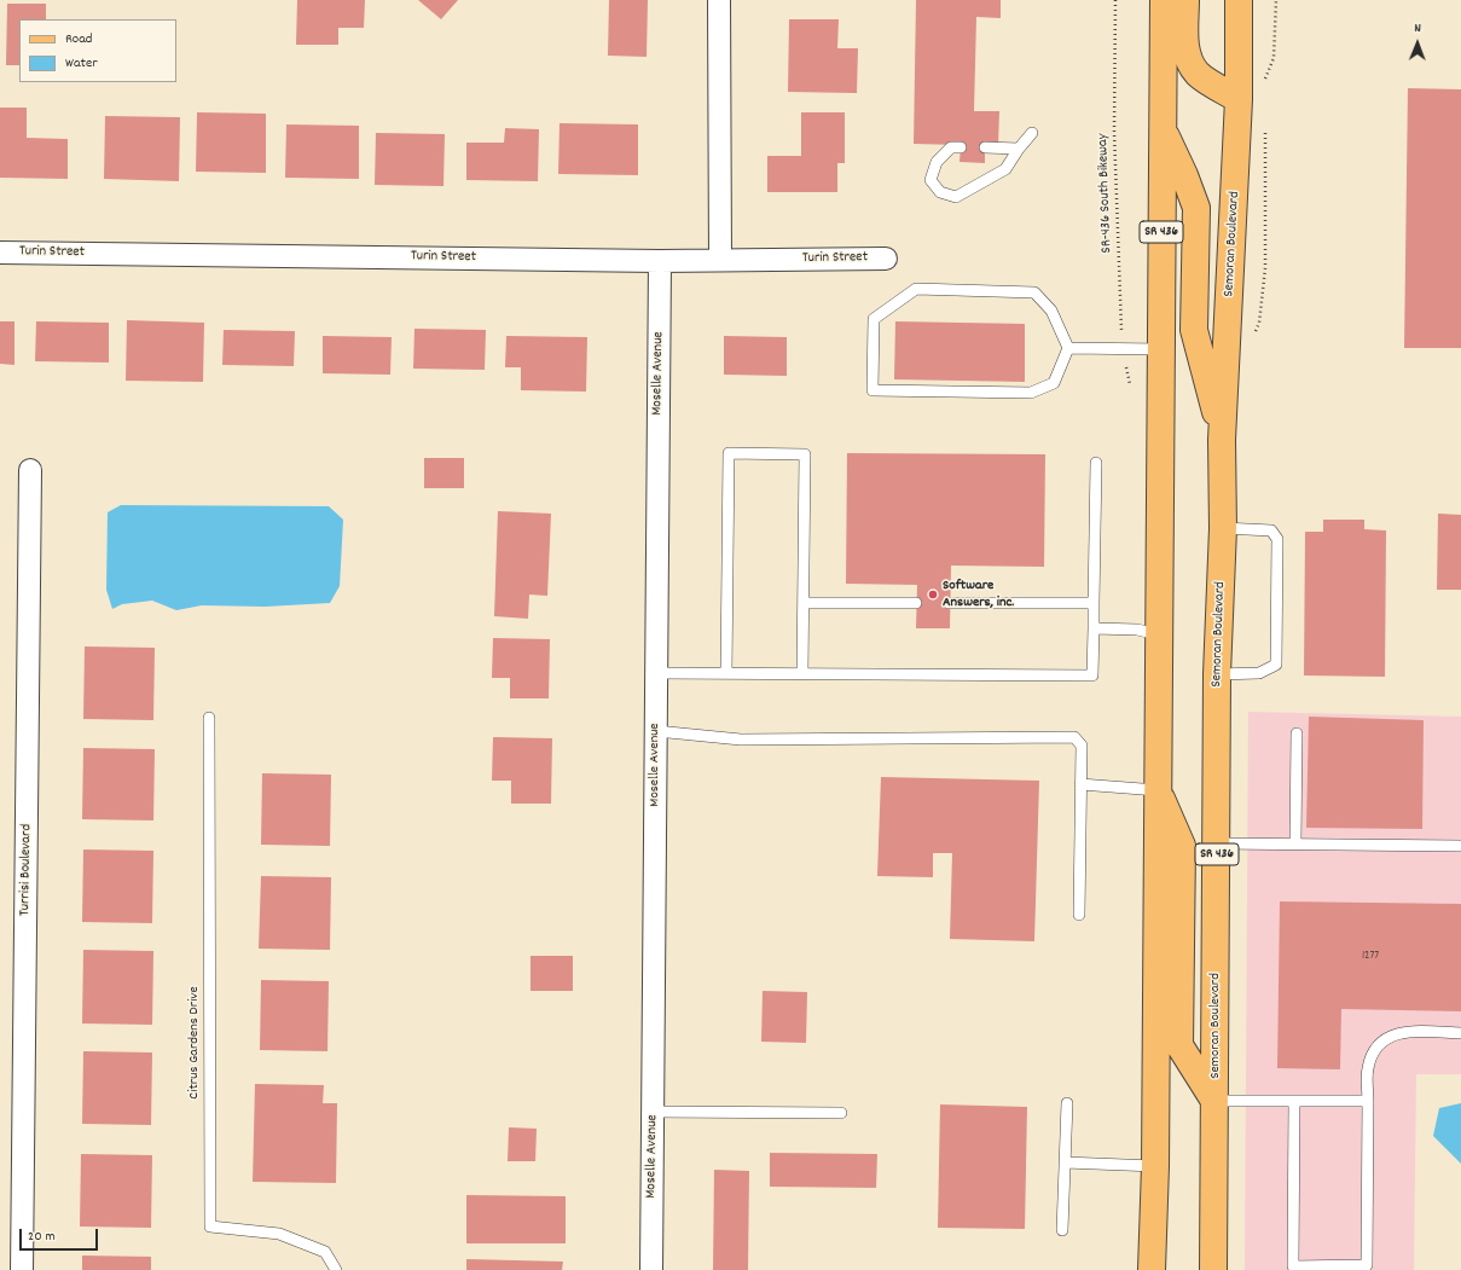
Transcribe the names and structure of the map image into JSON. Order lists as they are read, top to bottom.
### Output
{
  "streets": {
    "main road": ["SR 436", "Semoran Boulevard"],
    "street": ["Turin Street", "Moselle Avenue", "Turrisi Boulevard"],
    "lane": ["Citrus Gardens Drive"],
    "path": ["SR-436 South Bikeway"]
  },
  "crossings": [
    ["Turin Street", "Moselle Avenue"]
  ],
  "places": ["Software Answers, inc."],
  "house_numbers": ["1277"],
  "legend": ["Road", "Water"],
  "scale_bar": "20 m",
  "north": "top"
}
